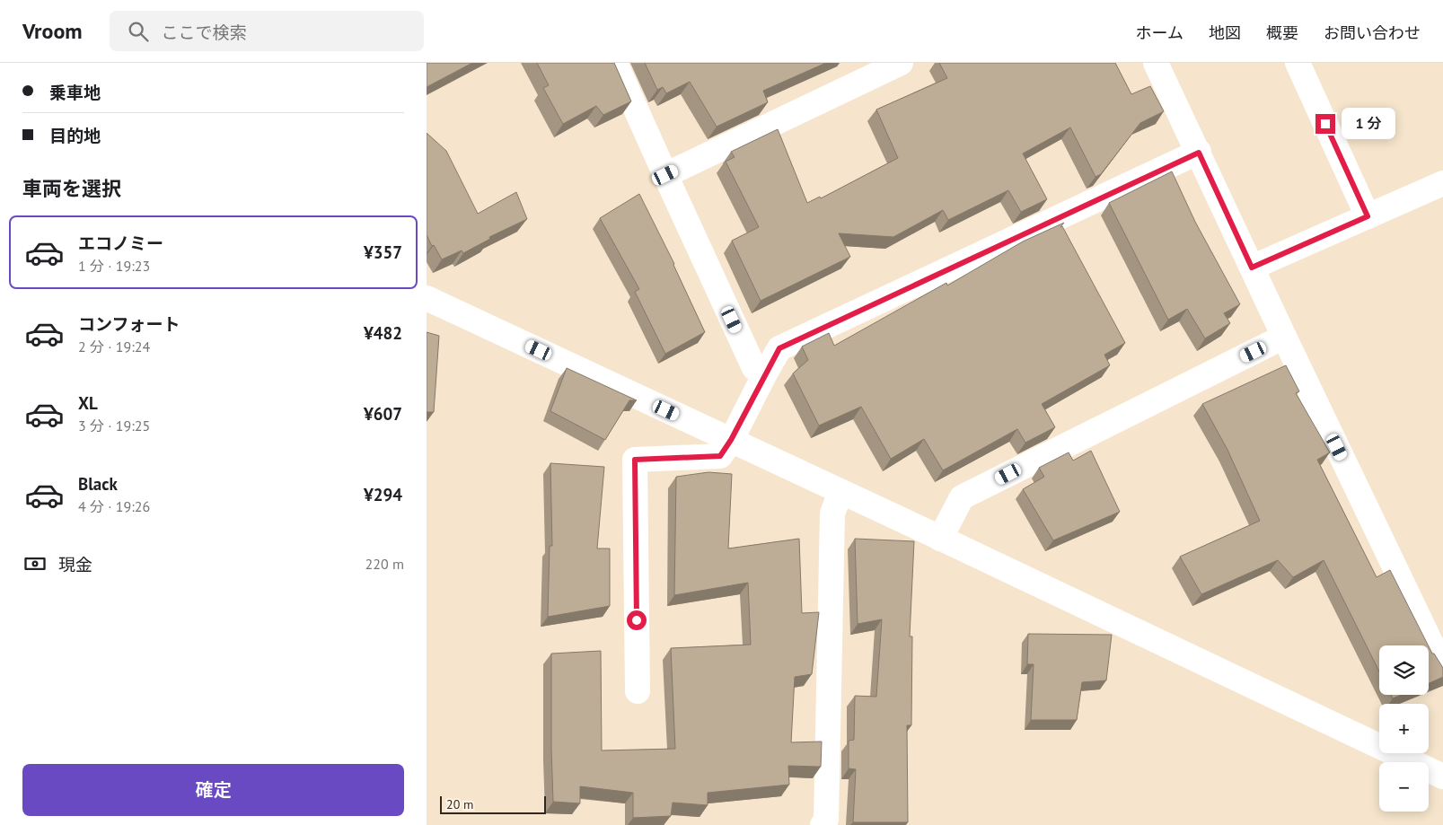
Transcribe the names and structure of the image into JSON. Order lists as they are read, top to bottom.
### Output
{
  "scale_bar": "20 m",
  "page": {
    "header": "Vroom",
    "search": "ここで検索",
    "nav": [
      "ホーム",
      "地図",
      "概要",
      "お問い合わせ"
    ],
    "banner": ["乗車地", "目的地"],
    "bubble": "1 分",
    "heading": "車両を選択",
    "list": [
      {
        "name": "エコノミー",
        "note": "1 分 · 19:23",
        "value": "¥357"
      },
      {
        "name": "コンフォート",
        "note": "2 分 · 19:24",
        "value": "¥482"
      },
      {
        "name": "XL",
        "note": "3 分 · 19:25",
        "value": "¥607"
      },
      {
        "name": "Black",
        "note": "4 分 · 19:26",
        "value": "¥294"
      }
    ],
    "pay": ["現金", "220 m"],
    "map_buttons": ["+", "−"],
    "buttons": "確定",
    "scale": "20 m"
  }
}
